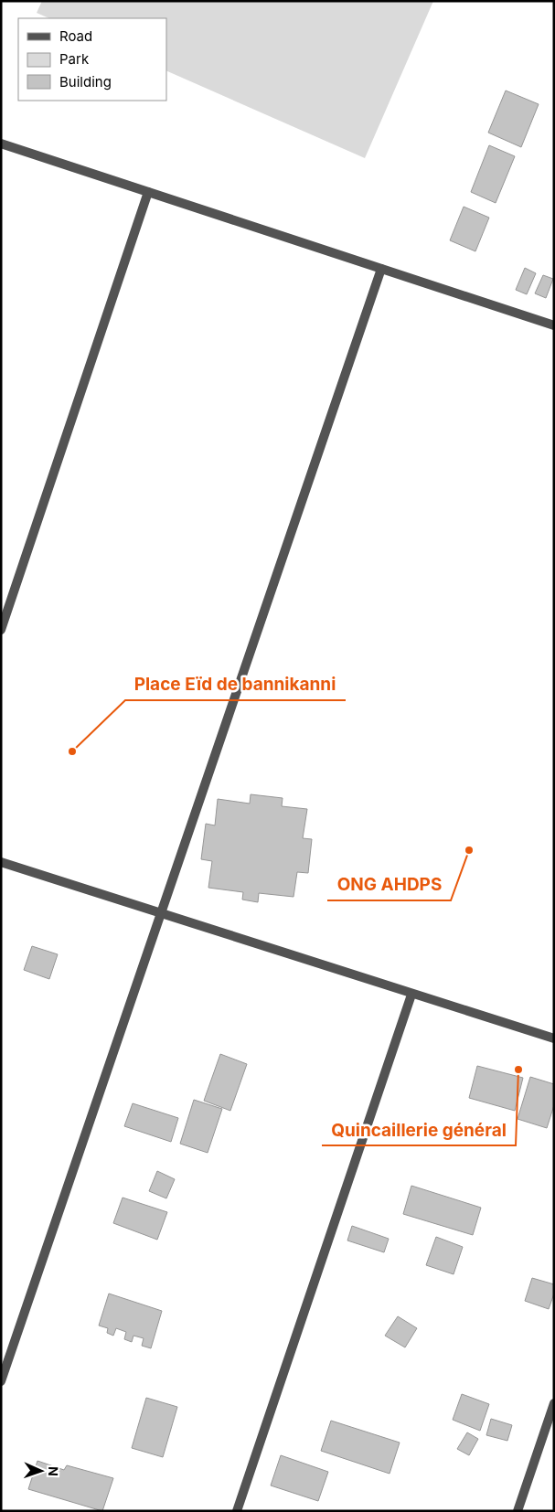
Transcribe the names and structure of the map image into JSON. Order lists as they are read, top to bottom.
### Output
{
  "places": ["Place Eïd de bannikanni", "ONG AHDPS", "Quincaillerie général"],
  "legend": ["Road", "Park", "Building"],
  "north": "right"
}
